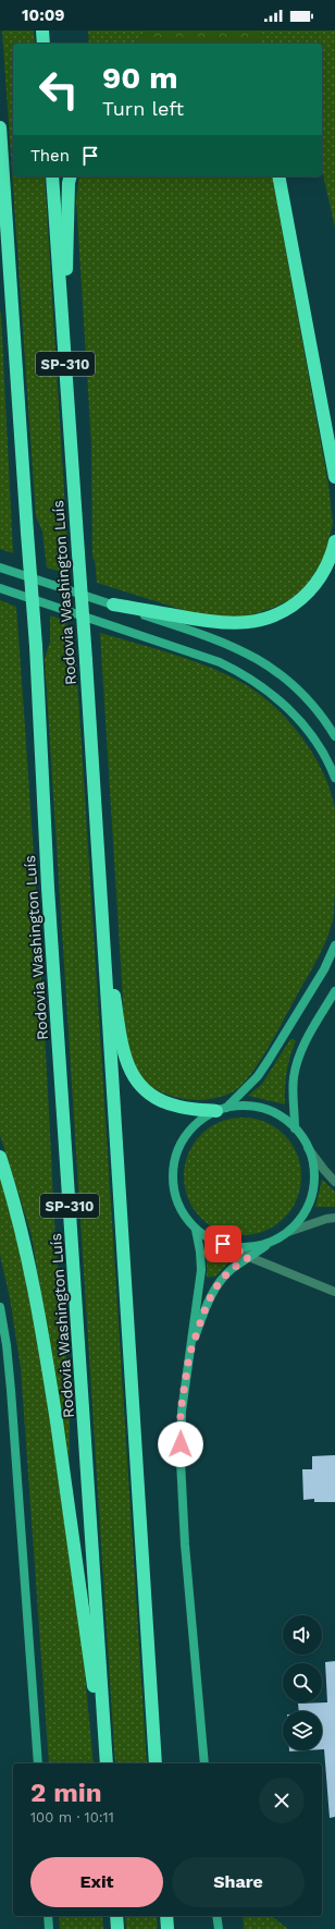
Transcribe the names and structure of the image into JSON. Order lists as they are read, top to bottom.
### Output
{
  "streets": {
    "highway": ["SP-310", "Rodovia Washington Luís"]
  },
  "page": {
    "status": "10:09",
    "turn": ["90 m", "Turn left"],
    "then": "Then",
    "heading": ["2 min", "100 m · 10:11"],
    "buttons": ["Exit", "Share"]
  }
}
